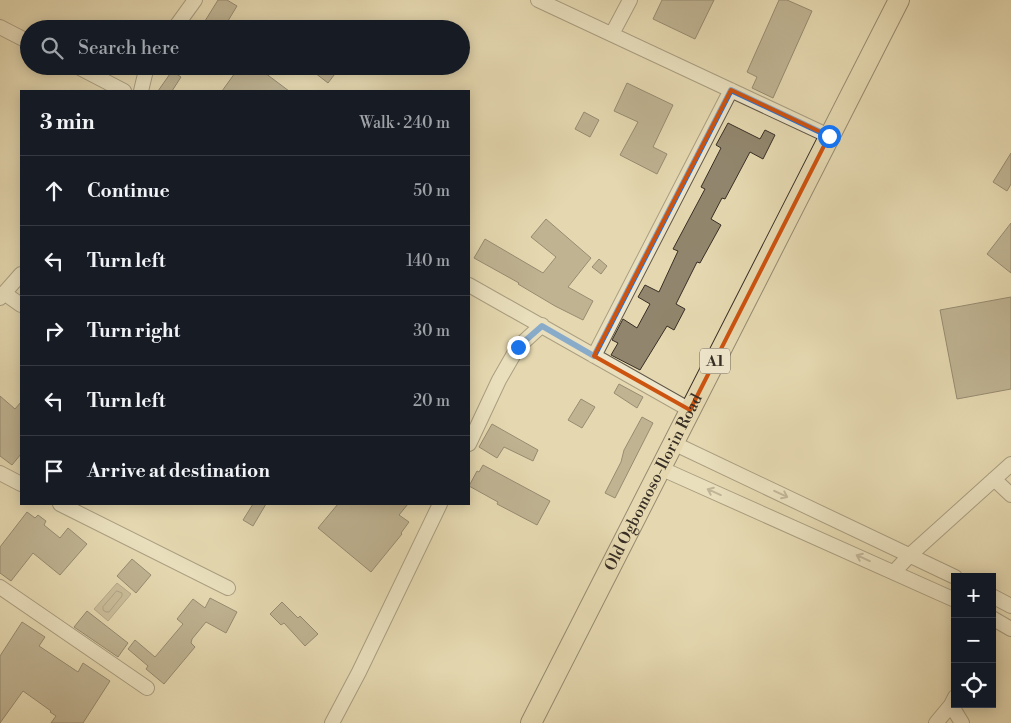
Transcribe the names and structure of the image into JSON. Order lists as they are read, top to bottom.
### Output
{
  "streets": {
    "highway": ["A1", "Old Ogbomoso-Ilorin Road"]
  },
  "page": {
    "search": "Search here",
    "heading": ["3 min", "Walk · 240 m"],
    "list": [
      ["Continue", "50 m"],
      ["Turn left", "140 m"],
      ["Turn right", "30 m"],
      ["Turn left", "20 m"],
      "Arrive at destination"
    ],
    "map_buttons": ["+", "−"]
  }
}
